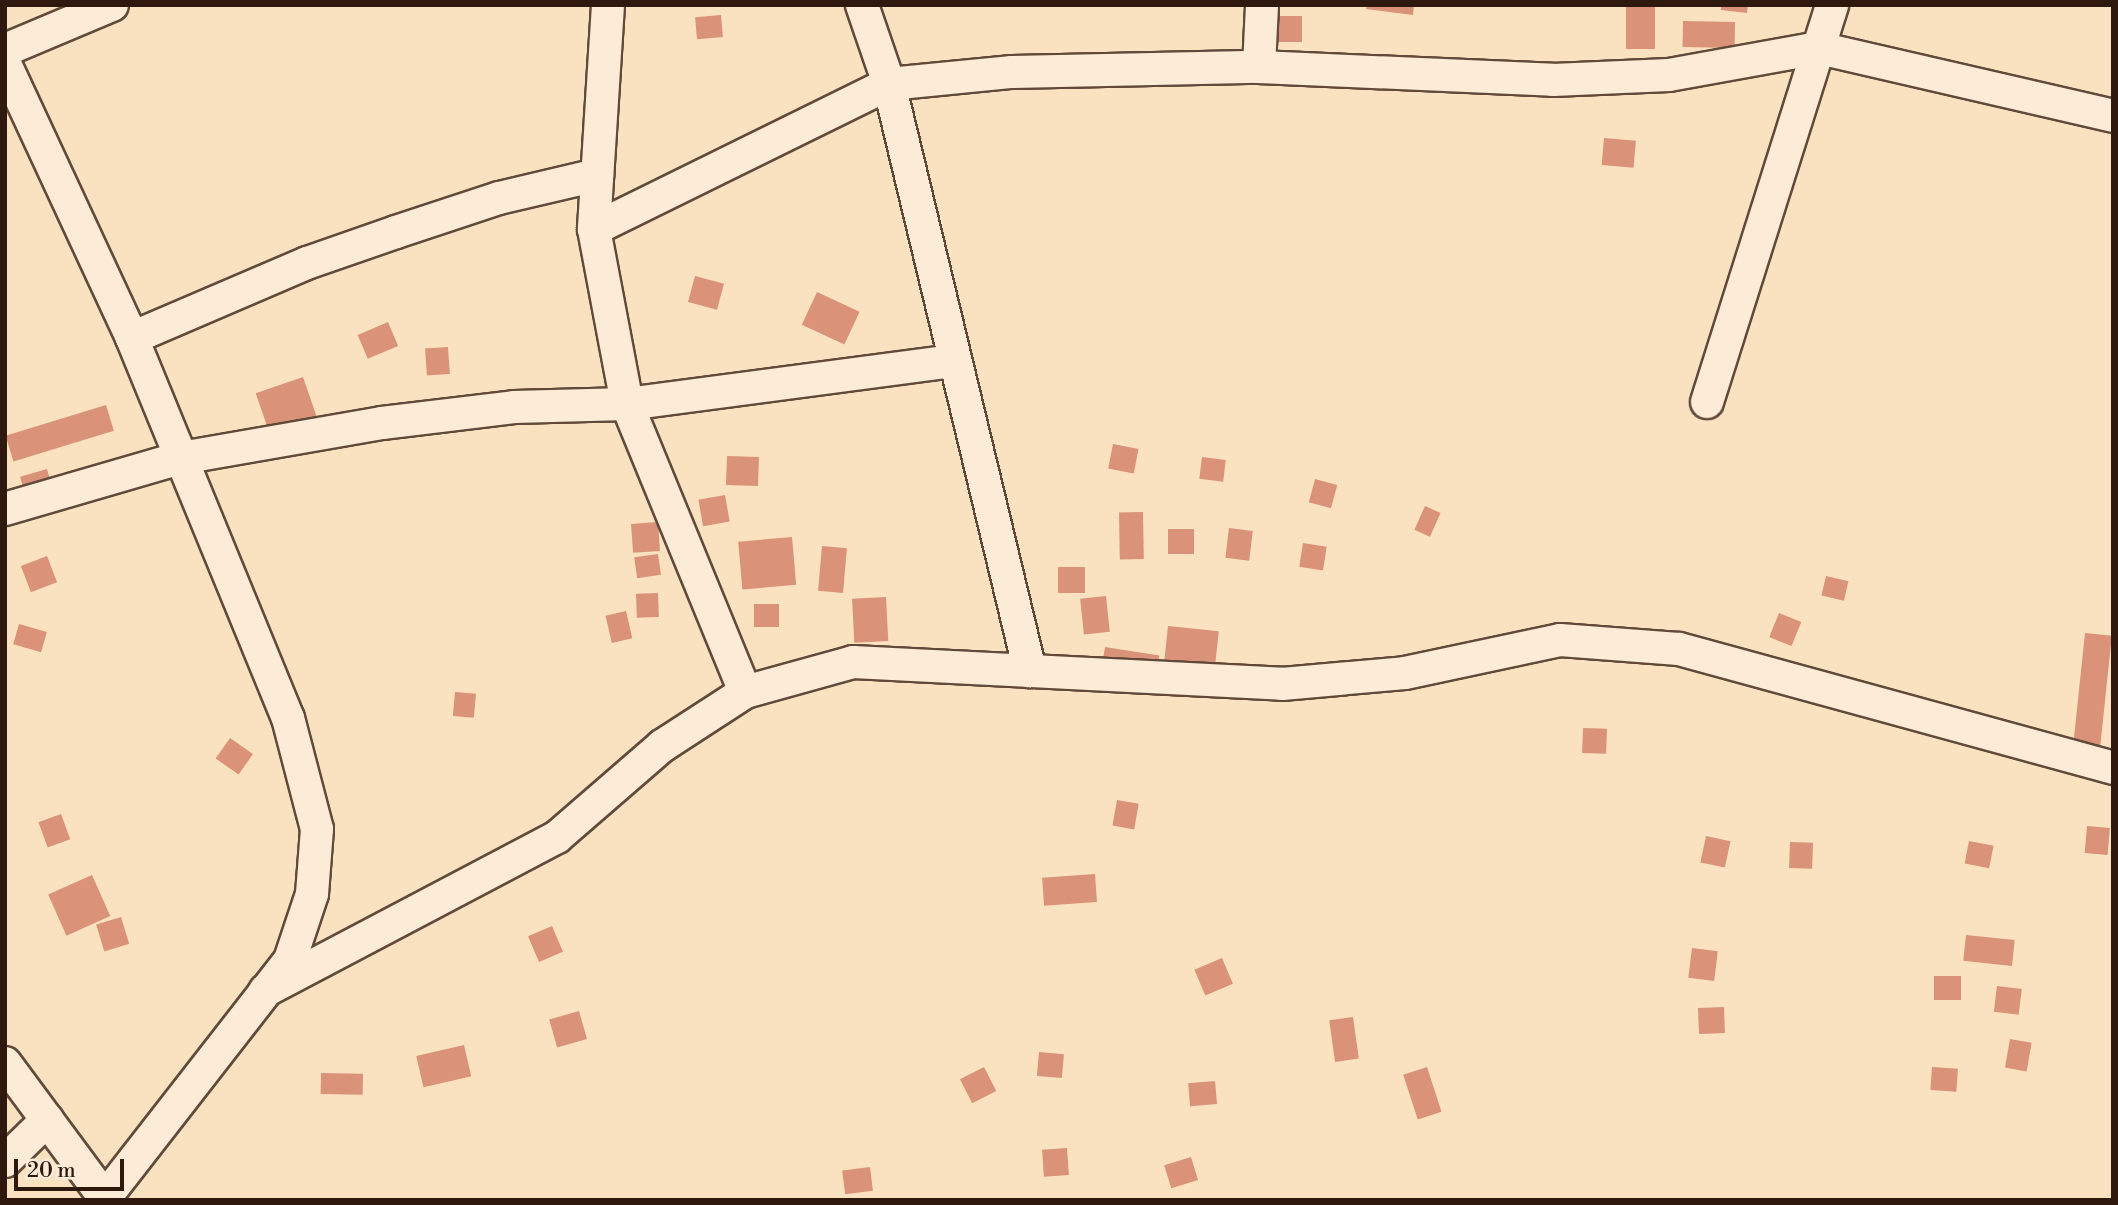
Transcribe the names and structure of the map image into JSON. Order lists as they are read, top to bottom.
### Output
{
  "scale_bar": "20 m"
}
